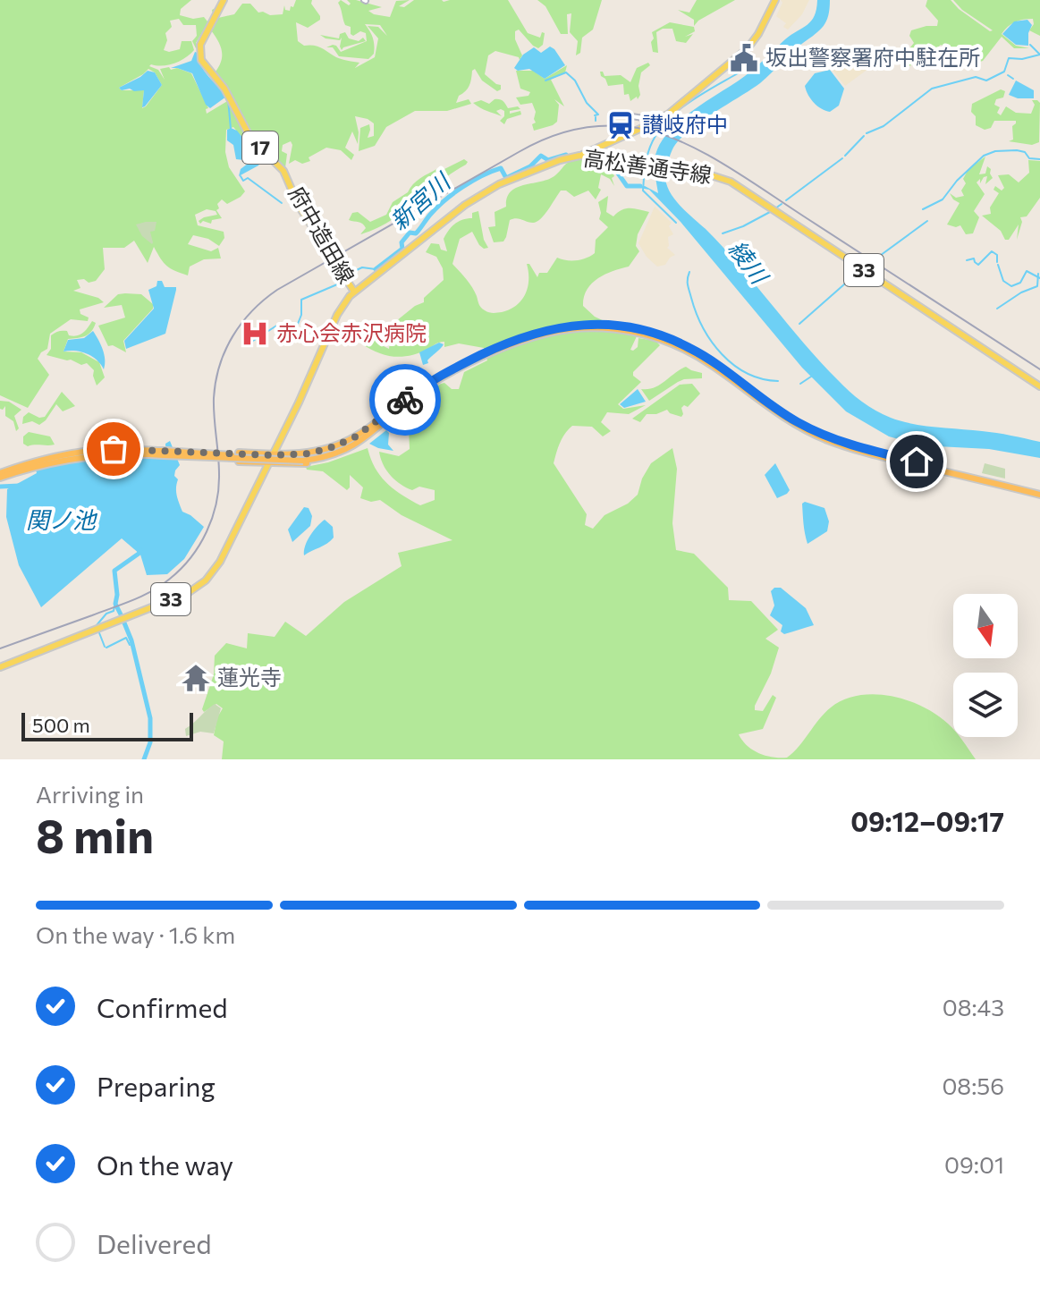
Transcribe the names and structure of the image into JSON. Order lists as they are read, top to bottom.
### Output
{
  "streets": {
    "main road": [
      "17",
      "高松善通寺線",
      "府中造田線",
      "33"
    ]
  },
  "crossings": [
    ["高松善通寺線", "府中造田線"]
  ],
  "water": ["新宮川", "綾川", "関ノ池"],
  "places": {
    "public building": ["坂出警察署府中駐在所"],
    "station": ["讃岐府中"],
    "hospital": ["赤心会赤沢病院"],
    "temple": ["蓮光寺"]
  },
  "scale_bar": "500 m",
  "north": "bottom",
  "page": {
    "scale": "500 m",
    "heading": ["8 min", "Arriving in", "09:12–09:17"],
    "bar": "On the way · 1.6 km",
    "list": [
      ["Confirmed", "08:43"],
      ["Preparing", "08:56"],
      ["On the way", "09:01"],
      "Delivered"
    ]
  }
}
